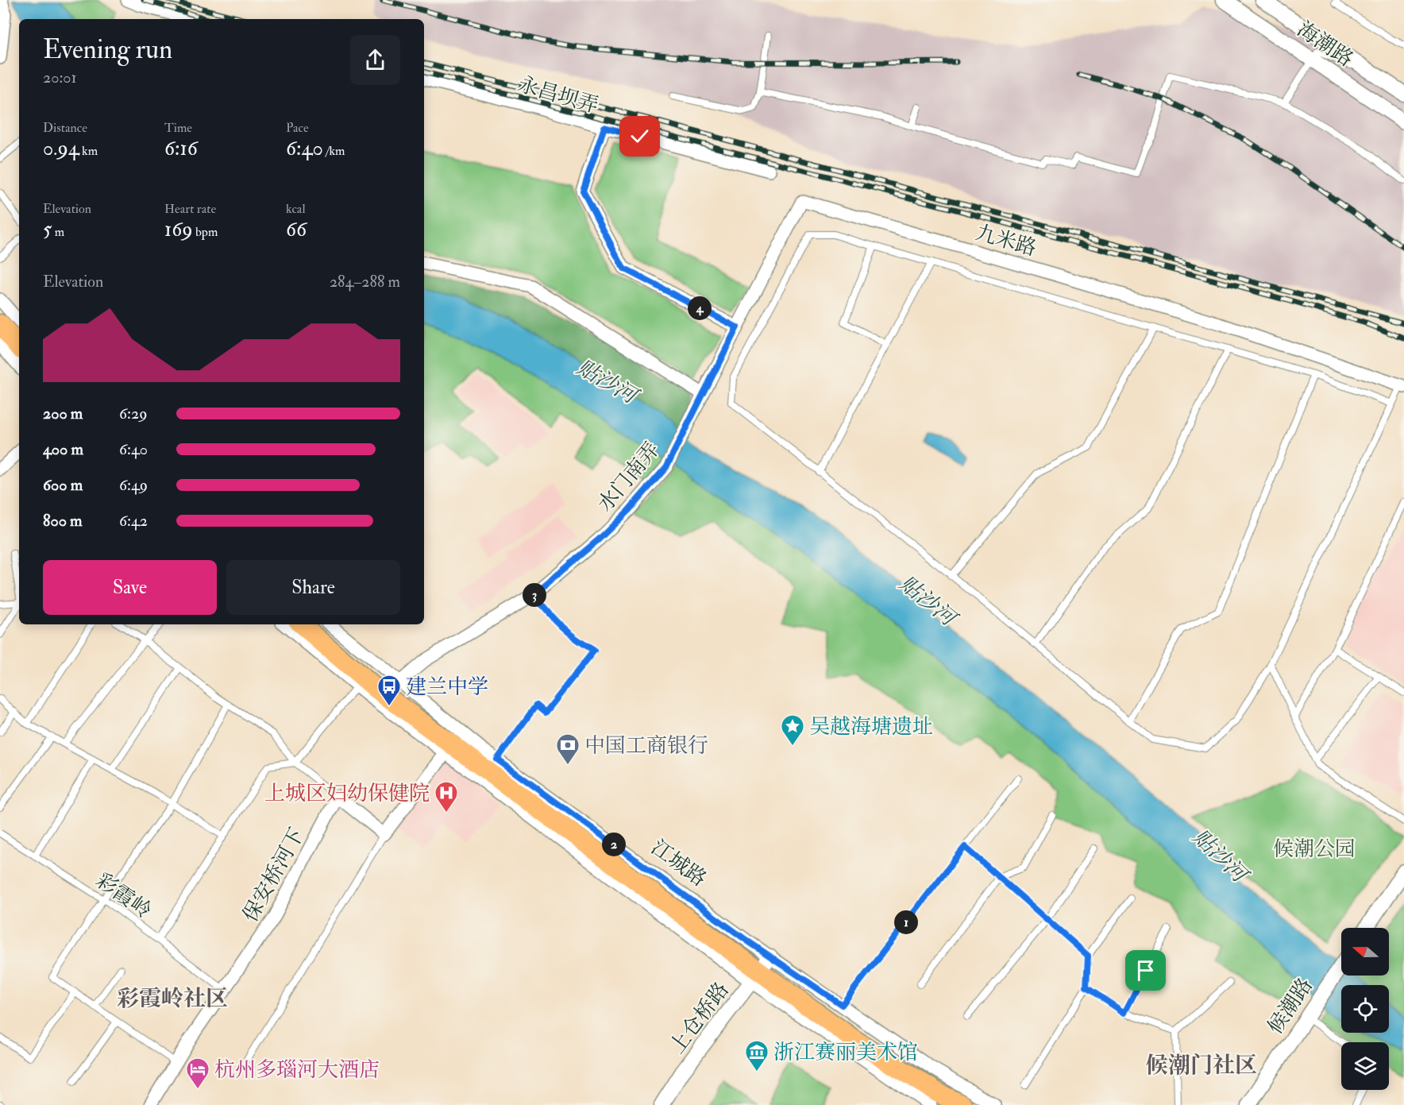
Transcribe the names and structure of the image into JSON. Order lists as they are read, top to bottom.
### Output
{
  "streets": {
    "main road": ["江城路"],
    "street": [
      "海潮路",
      "永昌坝弄",
      "九米路",
      "水门南弄",
      "保安桥河下",
      "候潮路",
      "上仓桥路"
    ],
    "lane": ["彩霞岭"]
  },
  "crossings": [
    ["永昌坝弄", "九米路"],
    ["九米路", "水门南弄"],
    ["水门南弄", "江城路"],
    ["江城路", "上仓桥路"],
    ["保安桥河下", "彩霞岭"]
  ],
  "districts": ["彩霞岭社区", "候潮门社区"],
  "water": ["贴沙河"],
  "parks": ["候潮公园"],
  "places": {
    "bus stop": ["建兰中学"],
    "place": ["吴越海塘遗址"],
    "bank": ["中国工商银行"],
    "hospital": ["上城区妇幼保健院"],
    "museum": ["浙江赛丽美术馆"],
    "hotel": ["杭州多瑙河大酒店"]
  },
  "north": "left",
  "page": {
    "heading": ["Evening run", "20:01"],
    "stats": [
      ["Distance", "0.94 km"],
      ["Time", "6:16"],
      ["Pace", "6:40 /km"],
      ["Elevation", "5 m"],
      ["Heart rate", "169 bpm"],
      ["kcal", "66"]
    ],
    "chart": ["Elevation", "284–288 m"],
    "pins": [
      "4",
      "3",
      "2",
      "1"
    ],
    "list": [
      {
        "name": "200 m",
        "note": "6:29"
      },
      {
        "name": "400 m",
        "note": "6:40"
      },
      {
        "name": "600 m",
        "note": "6:49"
      },
      {
        "name": "800 m",
        "note": "6:42"
      }
    ],
    "buttons": ["Save", "Share"]
  }
}
